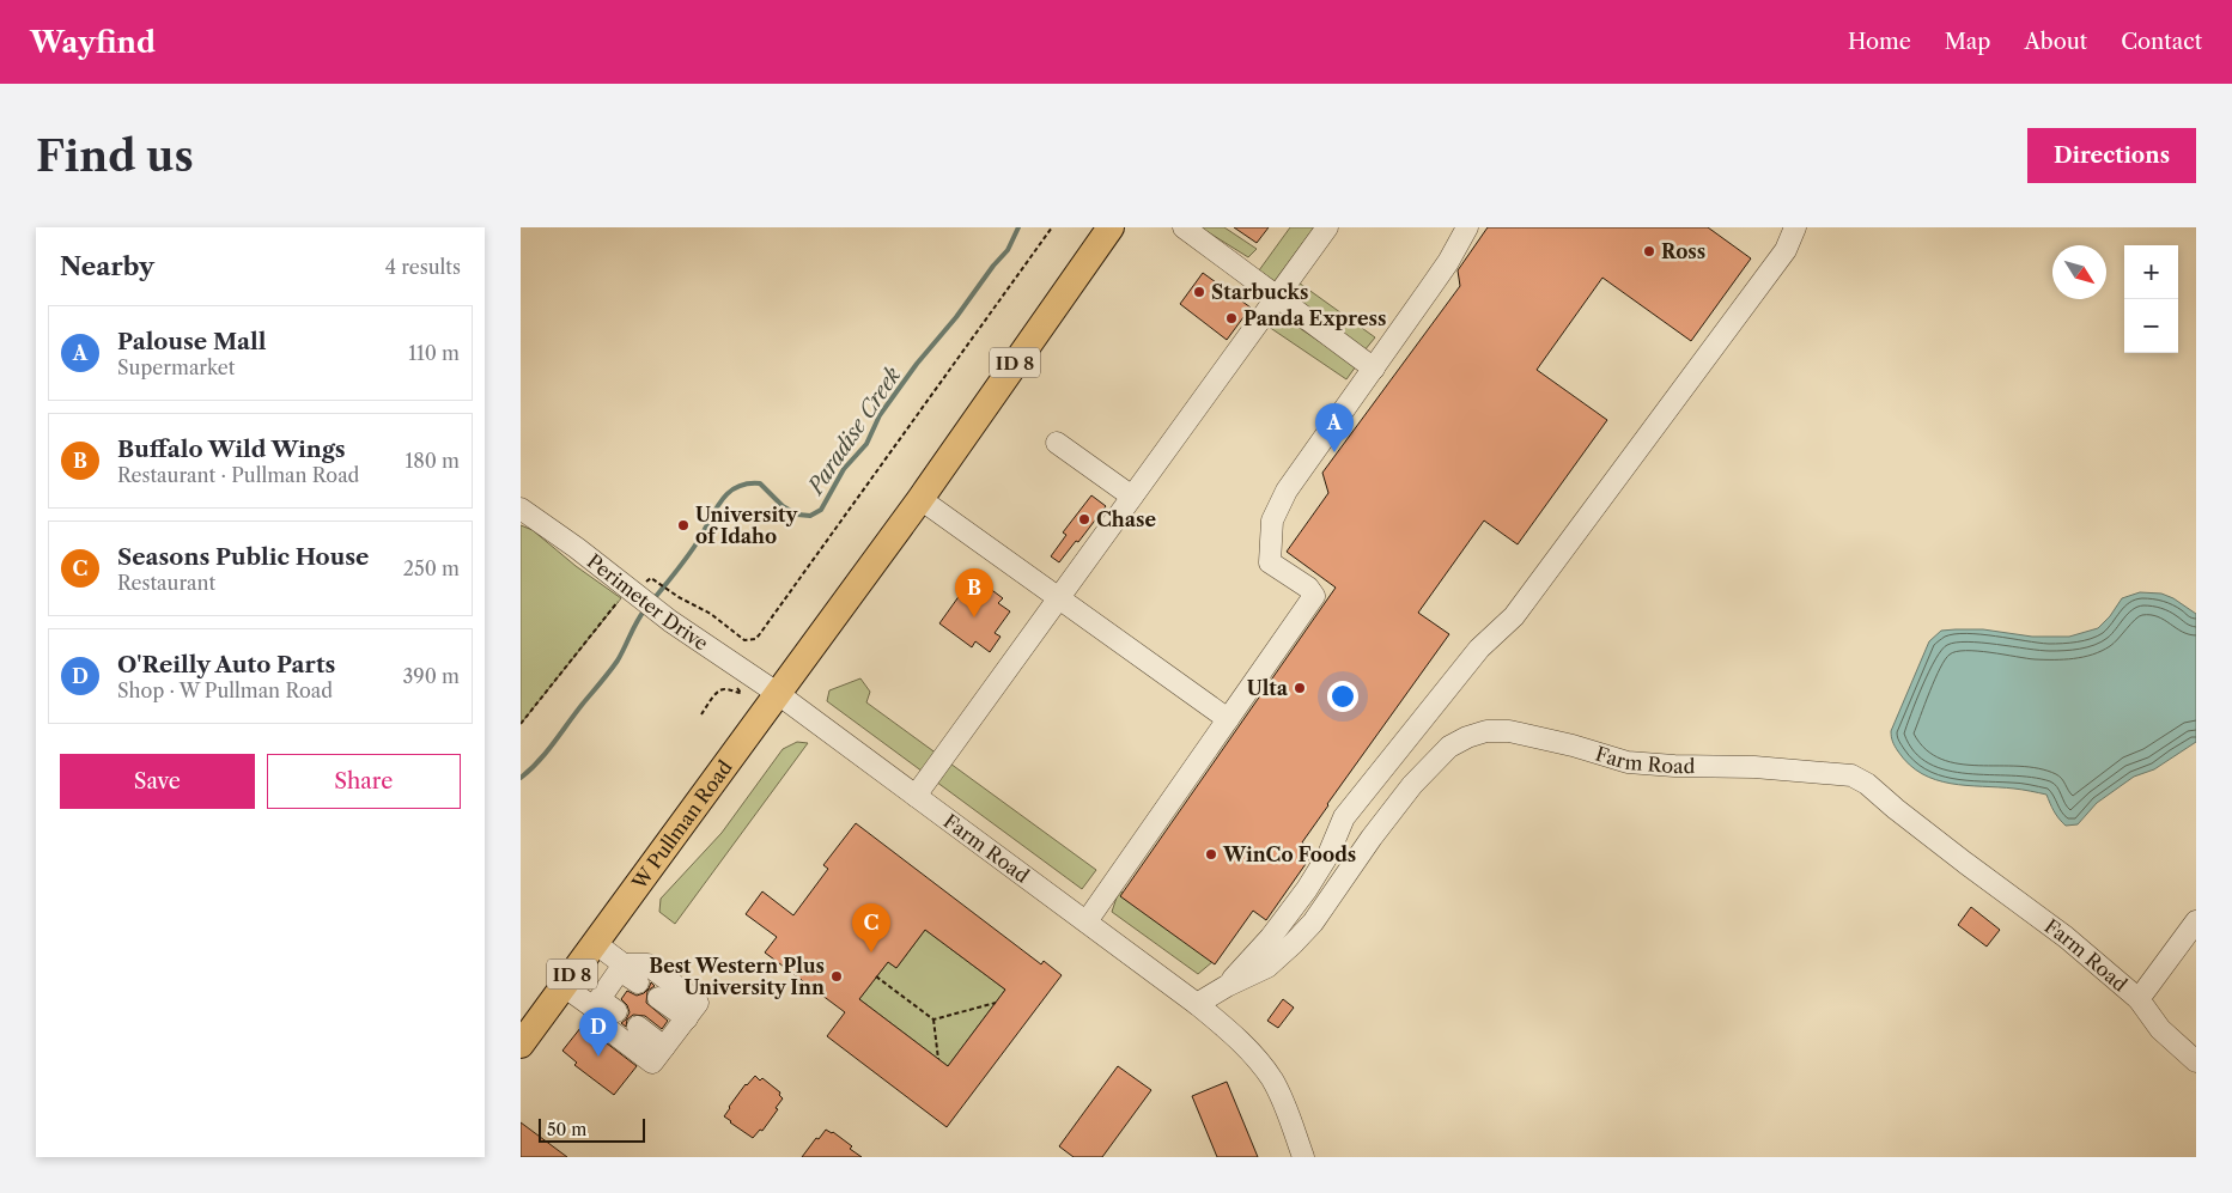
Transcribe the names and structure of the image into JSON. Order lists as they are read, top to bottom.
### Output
{
  "streets": {
    "main road": ["ID 8", "W Pullman Road"],
    "street": ["Perimeter Drive", "Farm Road"]
  },
  "crossings": [
    ["ID 8", "W Pullman Road"],
    ["Perimeter Drive", "Farm Road"],
    ["Perimeter Drive", "W Pullman Road"],
    ["Farm Road", "W Pullman Road"]
  ],
  "water": ["Paradise Creek"],
  "places": [
    "Ross",
    "Starbucks",
    "Panda Express",
    "Chase",
    "University of Idaho",
    "Ulta",
    "WinCo Foods",
    "Best Western Plus University Inn"
  ],
  "scale_bar": "50 m",
  "north": "bottom right",
  "page": {
    "header": "Wayfind",
    "nav": [
      "Home",
      "Map",
      "About",
      "Contact"
    ],
    "buttons": [
      "Directions",
      ["Save", "Share"]
    ],
    "title": "Find us",
    "heading": ["Nearby", "4 results"],
    "map_buttons": ["+", "−"],
    "list": [
      {
        "mark": "A",
        "name": "Palouse Mall",
        "note": "Supermarket",
        "value": "110 m"
      },
      {
        "mark": "B",
        "name": "Buffalo Wild Wings",
        "note": "Restaurant · Pullman Road",
        "value": "180 m"
      },
      {
        "mark": "C",
        "name": "Seasons Public House",
        "note": "Restaurant",
        "value": "250 m"
      },
      {
        "mark": "D",
        "name": "O'Reilly Auto Parts",
        "note": "Shop · W Pullman Road",
        "value": "390 m"
      }
    ],
    "pins": [
      "A",
      "B",
      "C",
      "D"
    ],
    "scale": "50 m"
  }
}
